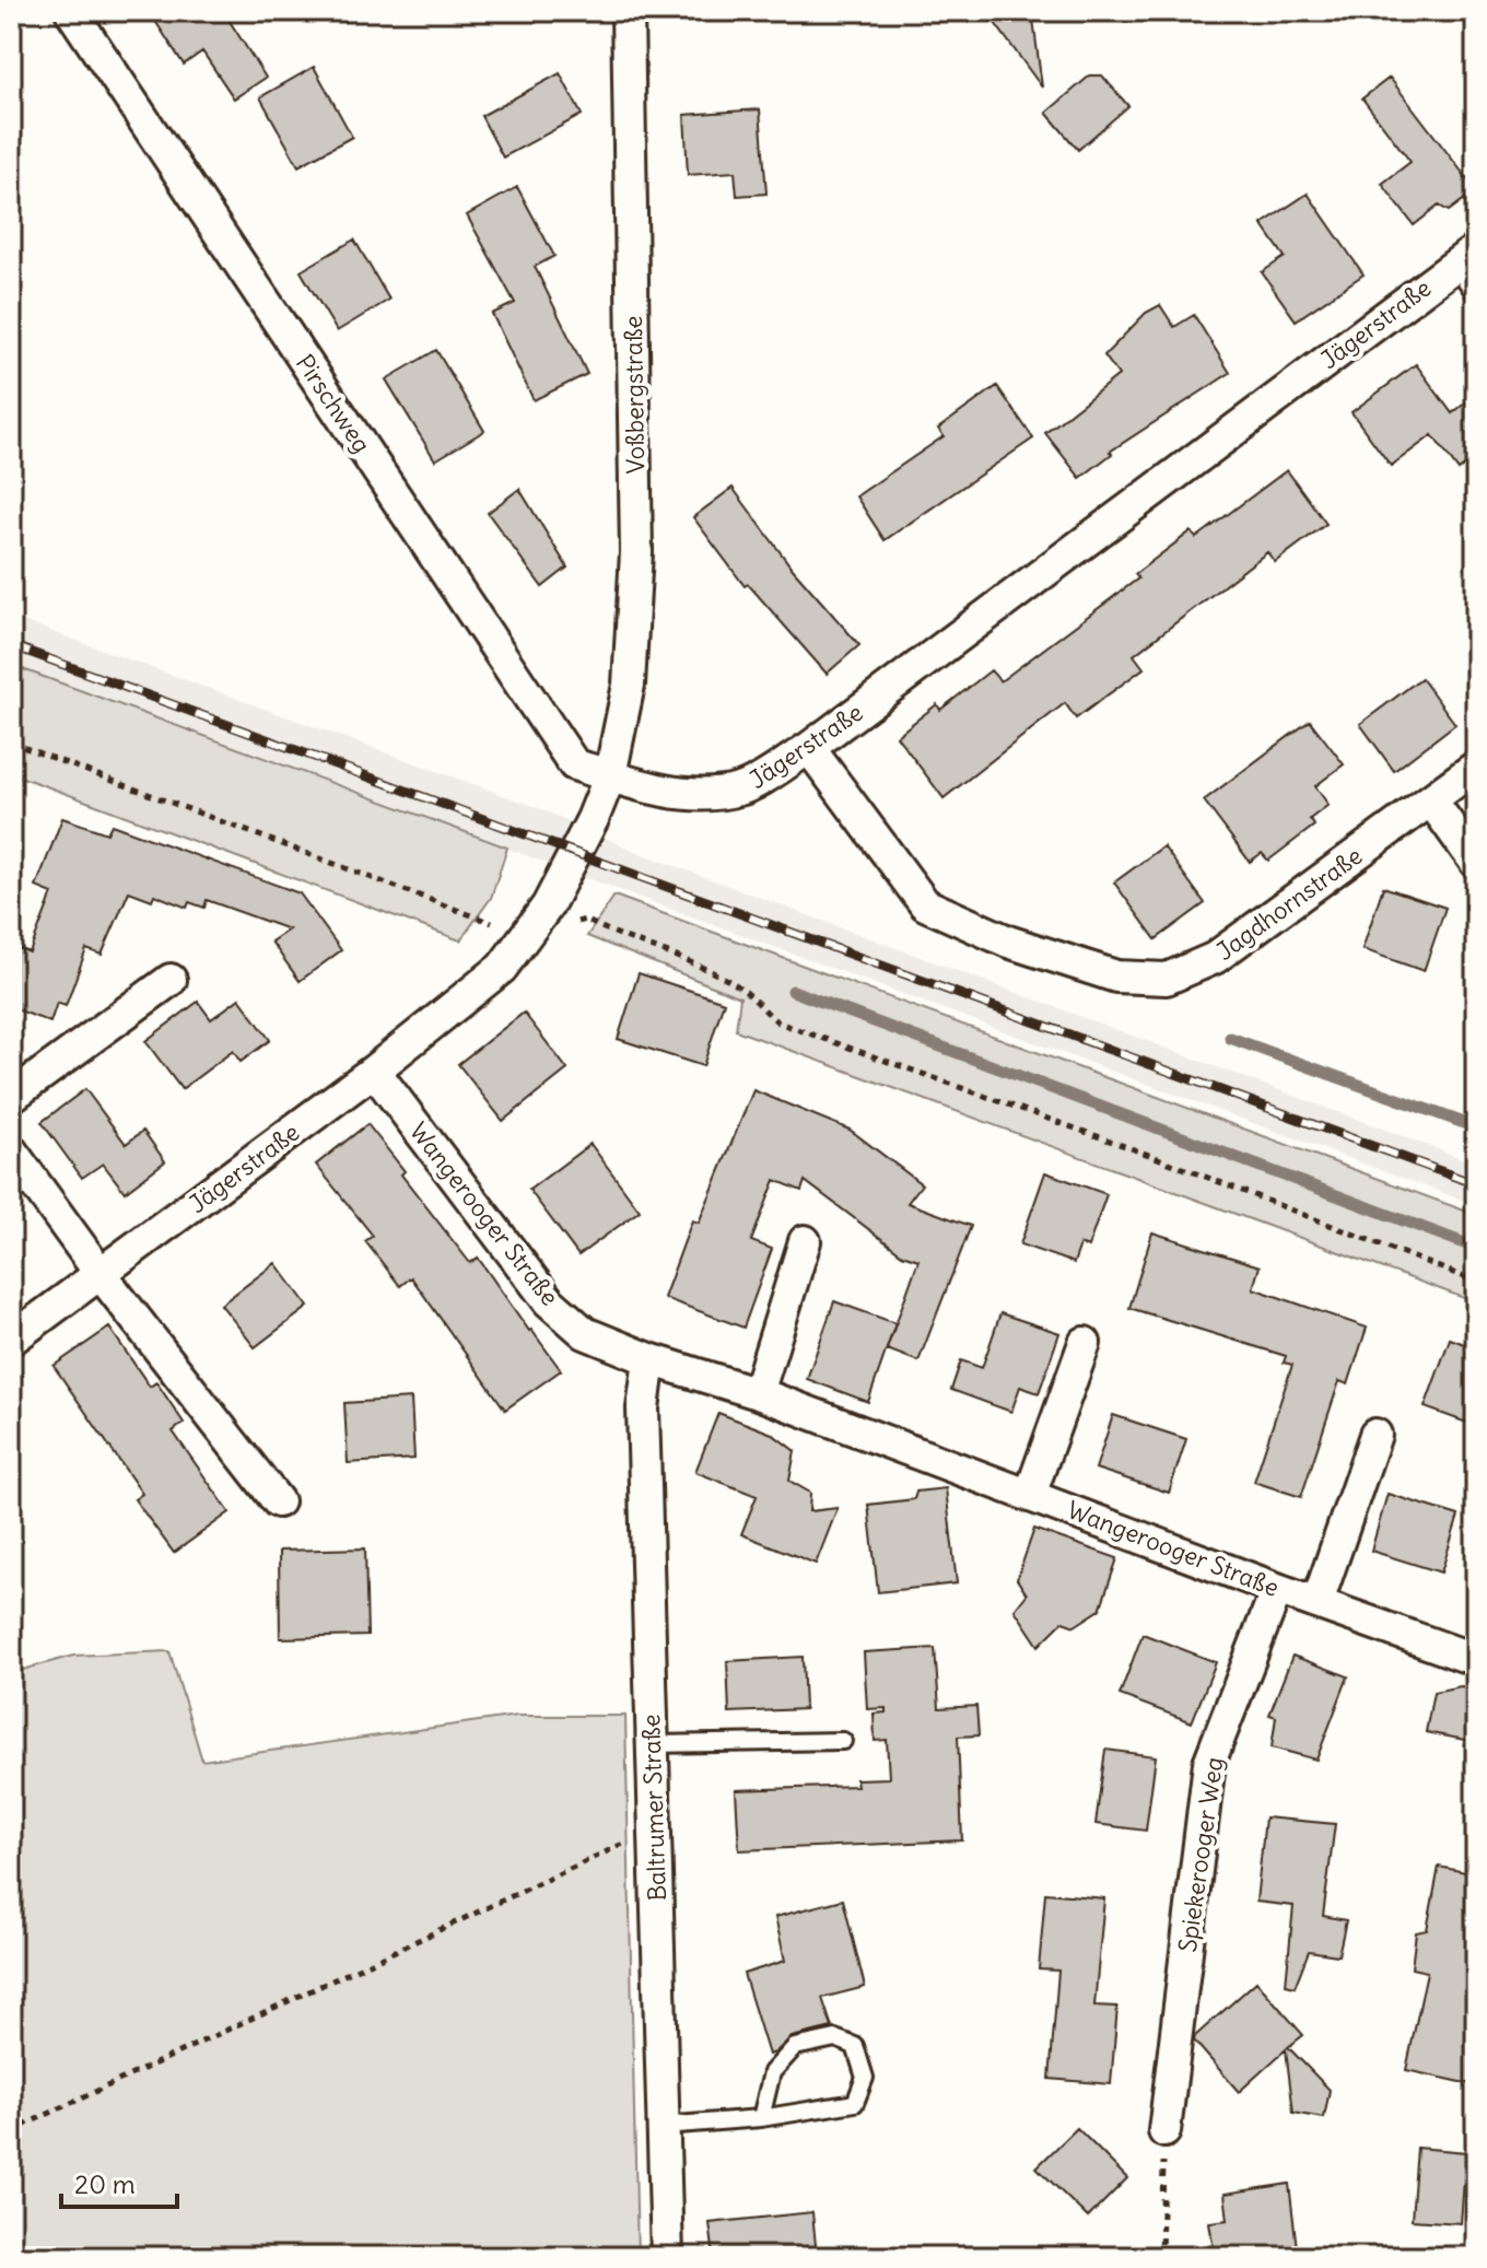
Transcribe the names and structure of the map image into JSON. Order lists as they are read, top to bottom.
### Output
{
  "streets": {
    "street": [
      "Jägerstraße",
      "Voßbergstraße",
      "Pirschweg",
      "Jagdhornstraße",
      "Wangerooger Straße",
      "Baltrumer Straße",
      "Spiekerooger Weg"
    ]
  },
  "crossings": [
    ["Jägerstraße", "Voßbergstraße"],
    ["Jägerstraße", "Pirschweg"],
    ["Jägerstraße", "Jagdhornstraße"],
    ["Jägerstraße", "Wangerooger Straße"],
    ["Voßbergstraße", "Pirschweg"],
    ["Wangerooger Straße", "Baltrumer Straße"],
    ["Wangerooger Straße", "Spiekerooger Weg"]
  ],
  "scale_bar": "20 m"
}
